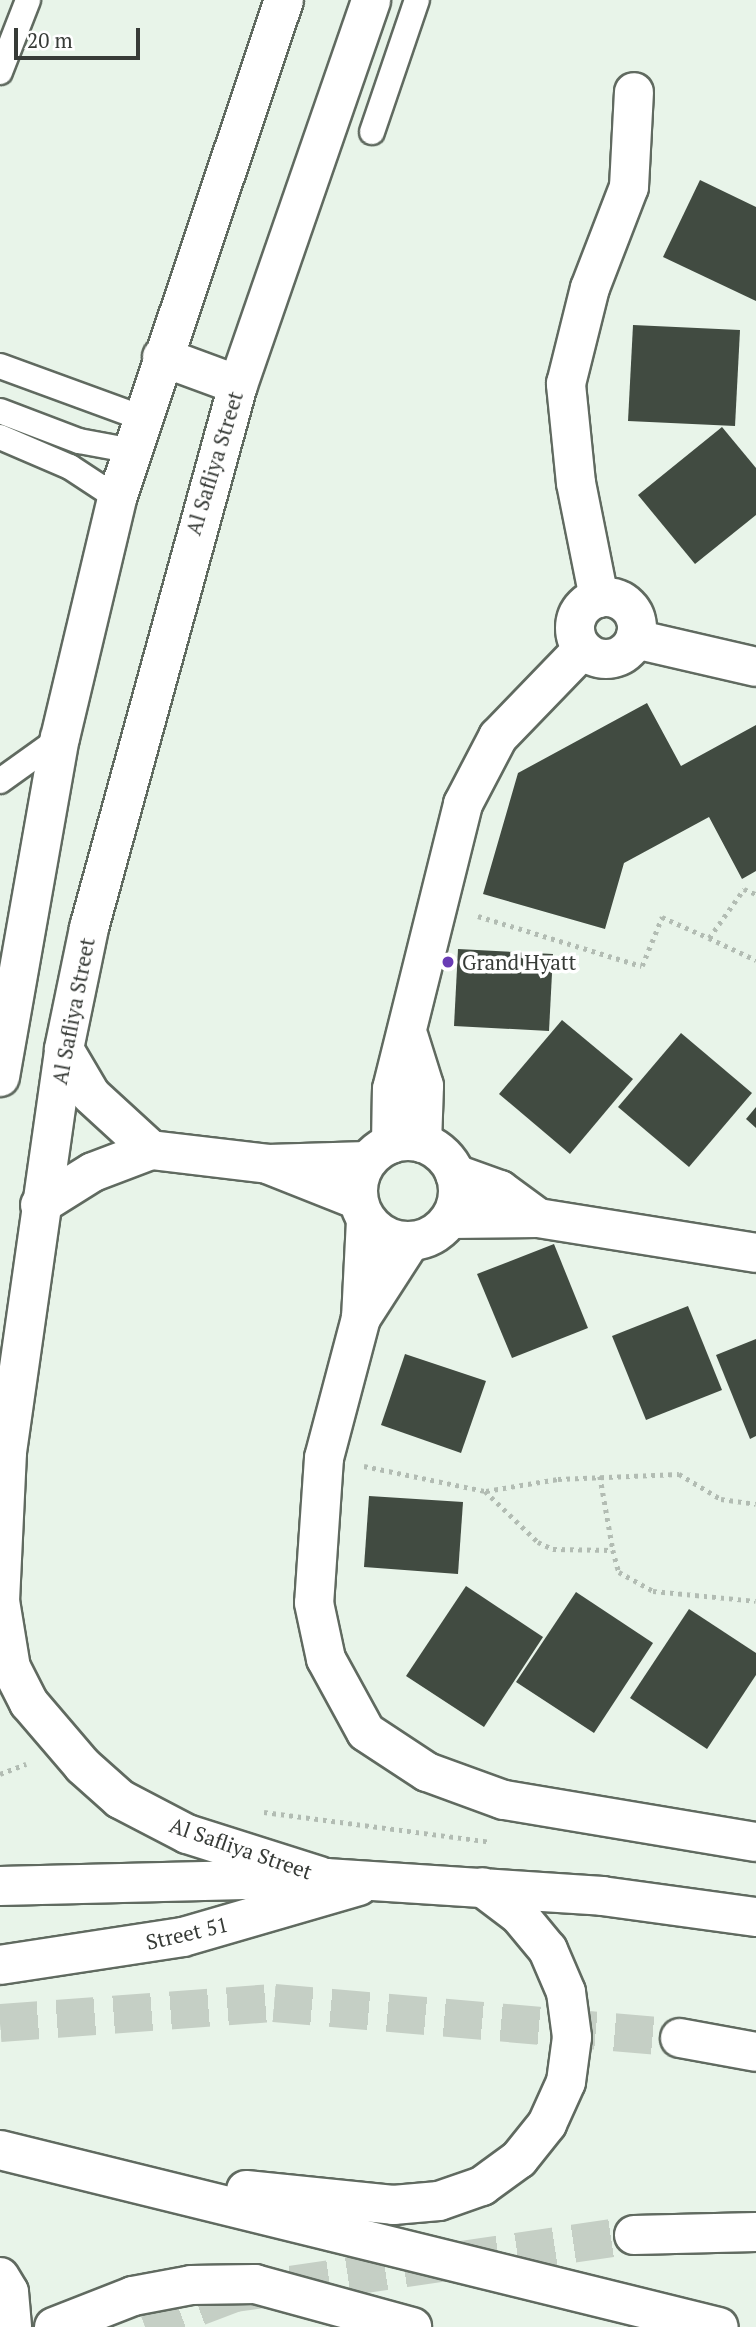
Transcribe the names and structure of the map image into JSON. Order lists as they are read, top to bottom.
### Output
{
  "streets": {
    "street": ["Al Safliya Street", "Street 51"]
  },
  "crossings": [
    ["Al Safliya Street", "Street 51"]
  ],
  "places": ["Grand Hyatt"],
  "scale_bar": "20 m"
}
